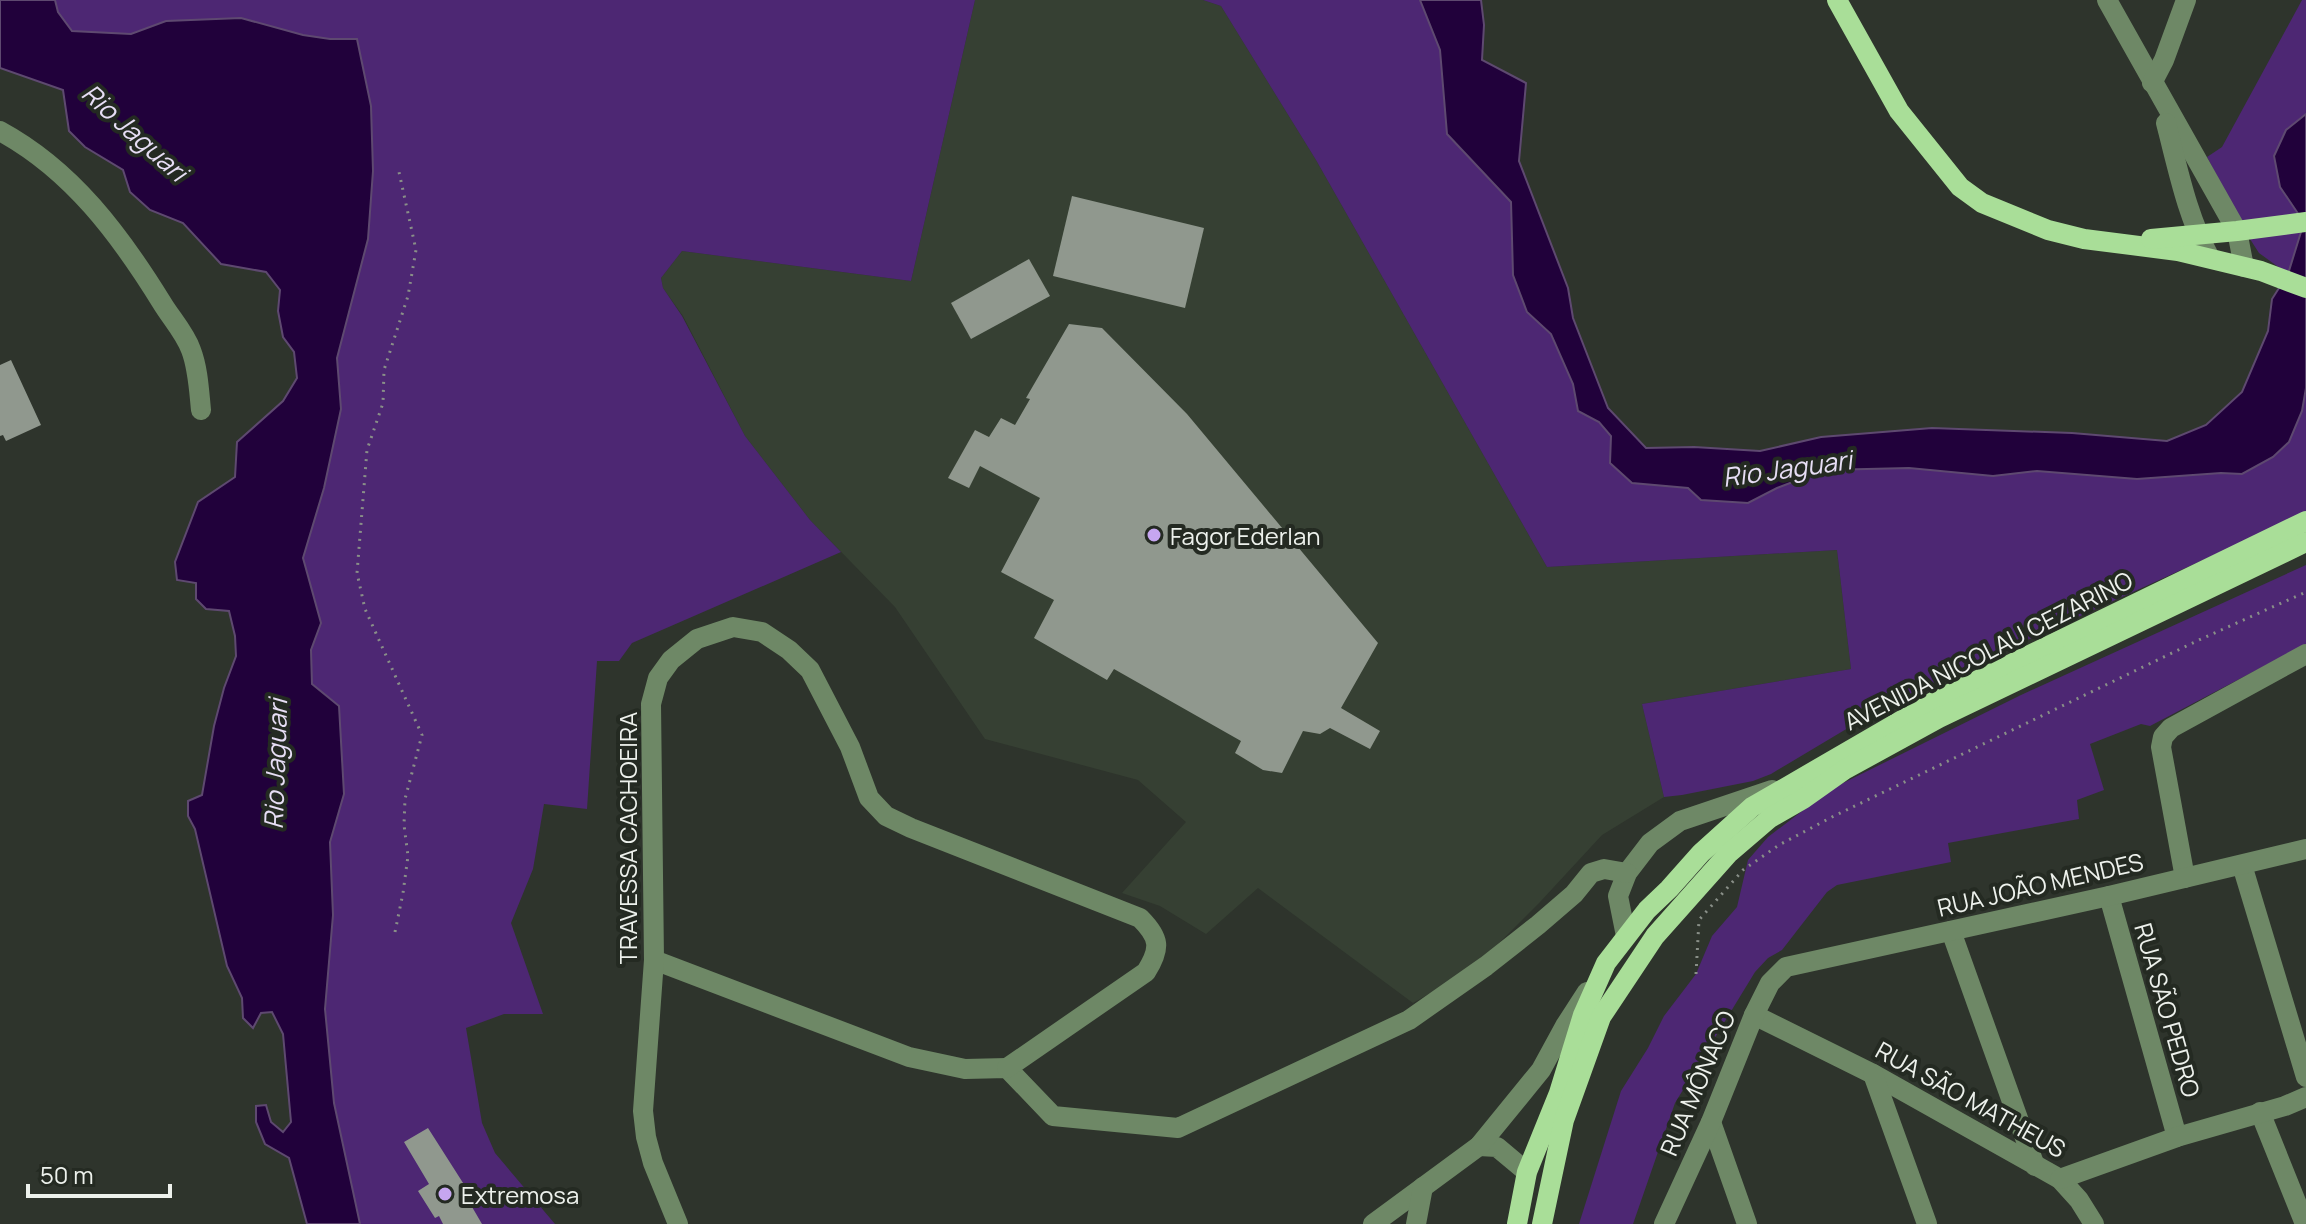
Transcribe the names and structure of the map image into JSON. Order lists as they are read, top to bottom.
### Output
{
  "streets": {
    "main road": ["AVENIDA NICOLAU CEZARINO"],
    "street": [
      "TRAVESSA CACHOEIRA",
      "RUA JOÃO MENDES",
      "RUA SÃO PEDRO",
      "RUA MÔNACO",
      "RUA SÃO MATHEUS"
    ]
  },
  "crossings": [
    ["RUA JOÃO MENDES", "RUA SÃO PEDRO"],
    ["RUA JOÃO MENDES", "RUA MÔNACO"],
    ["RUA SÃO PEDRO", "RUA SÃO MATHEUS"],
    ["RUA MÔNACO", "RUA SÃO MATHEUS"]
  ],
  "water": ["Rio Jaguari"],
  "places": ["Fagor Ederlan", "Extremosa"],
  "scale_bar": "50 m"
}
